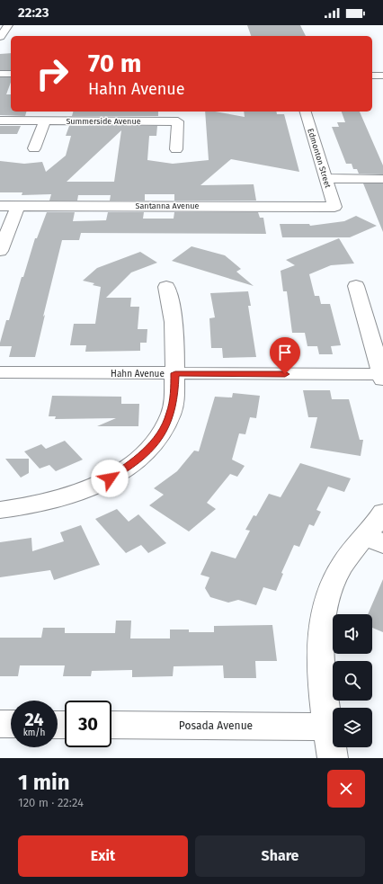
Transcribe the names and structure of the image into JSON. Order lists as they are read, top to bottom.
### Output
{
  "streets": {
    "street": [
      "Summerside Avenue",
      "Edmonton Street",
      "Santanna Avenue",
      "Hahn Avenue",
      "Posada Avenue"
    ]
  },
  "crossings": [
    ["Edmonton Street", "Santanna Avenue"]
  ],
  "page": {
    "status": "22:23",
    "turn": ["70 m", "Hahn Avenue"],
    "speed": "24 km/h",
    "limit": "30",
    "heading": ["1 min", "120 m · 22:24"],
    "buttons": ["Exit", "Share"]
  }
}
